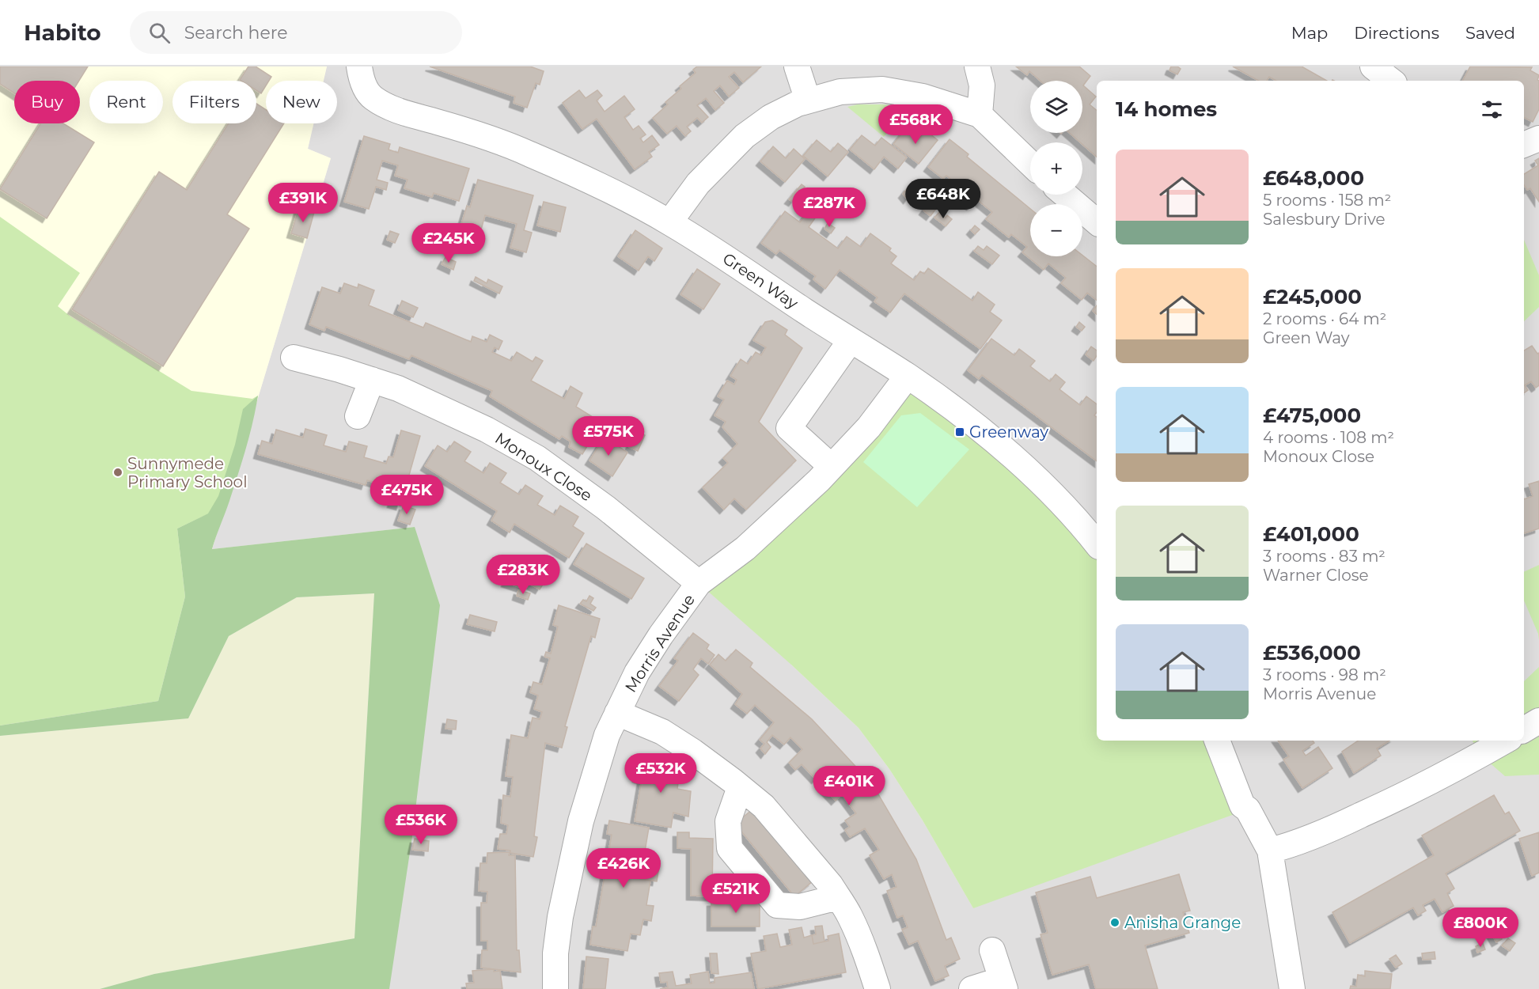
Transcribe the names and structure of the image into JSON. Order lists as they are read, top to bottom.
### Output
{
  "streets": {
    "street": ["Green Way", "Monoux Close", "Morris Avenue"]
  },
  "crossings": [
    ["Green Way", "Morris Avenue"],
    ["Monoux Close", "Morris Avenue"]
  ],
  "places": {
    "transit": ["Greenway"],
    "other": ["Sunnymede Primary School", "Anisha Grange"]
  },
  "page": {
    "header": "Habito",
    "search": "Search here",
    "nav": ["Map", "Directions", "Saved"],
    "map_buttons": ["+", "−"],
    "chip": [
      "Buy",
      "Rent",
      "Filters",
      "New"
    ],
    "heading": "14 homes",
    "price": [
      "£568K",
      "£648K",
      "£391K",
      "£287K",
      "£245K",
      "£575K",
      "£475K",
      "£283K",
      "£532K",
      "£401K",
      "£536K",
      "£426K",
      "£521K",
      "£800K"
    ],
    "list": [
      {
        "name": "£648,000",
        "note": "5 rooms · 158 m² · Salesbury Drive"
      },
      {
        "name": "£245,000",
        "note": "2 rooms · 64 m² · Green Way"
      },
      {
        "name": "£475,000",
        "note": "4 rooms · 108 m² · Monoux Close"
      },
      {
        "name": "£401,000",
        "note": "3 rooms · 83 m² · Warner Close"
      },
      {
        "name": "£536,000",
        "note": "3 rooms · 98 m² · Morris Avenue"
      }
    ]
  }
}
